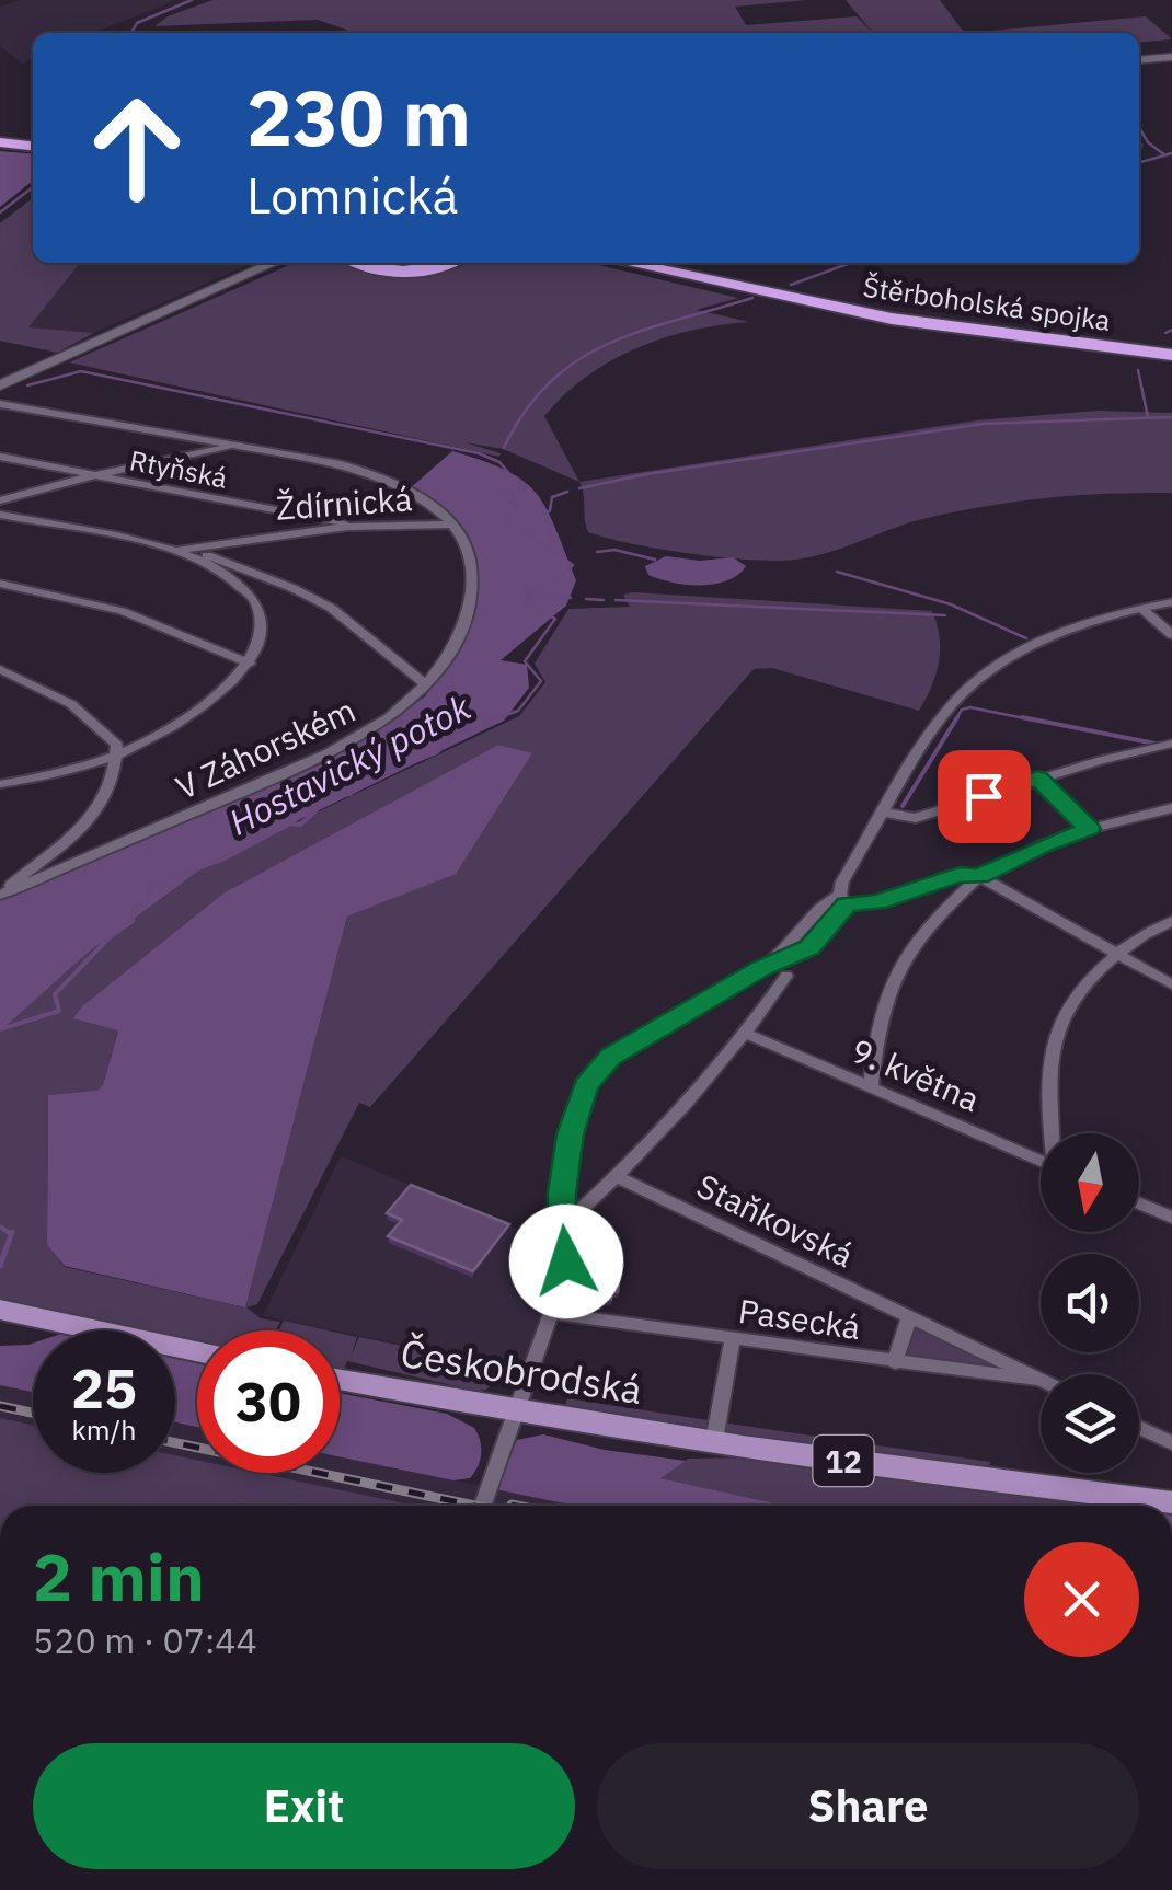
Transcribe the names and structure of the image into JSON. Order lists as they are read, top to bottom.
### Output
{
  "streets": {
    "highway": ["Štěrboholská spojka"],
    "main road": ["Českobrodská", "12"],
    "street": [
      "Rtyňská",
      "Ždírnická",
      "V Záhorském",
      "9. května",
      "Staňkovská",
      "Pasecká"
    ]
  },
  "crossings": [
    ["Rtyňská", "Ždírnická"],
    ["Ždírnická", "V Záhorském"],
    ["Staňkovská", "Pasecká"]
  ],
  "water": ["Hostavický potok"],
  "north": "bottom",
  "page": {
    "turn": ["230 m", "Lomnická"],
    "speed": "25 km/h",
    "limit": "30",
    "heading": ["2 min", "520 m · 07:44"],
    "buttons": ["Exit", "Share"]
  }
}
